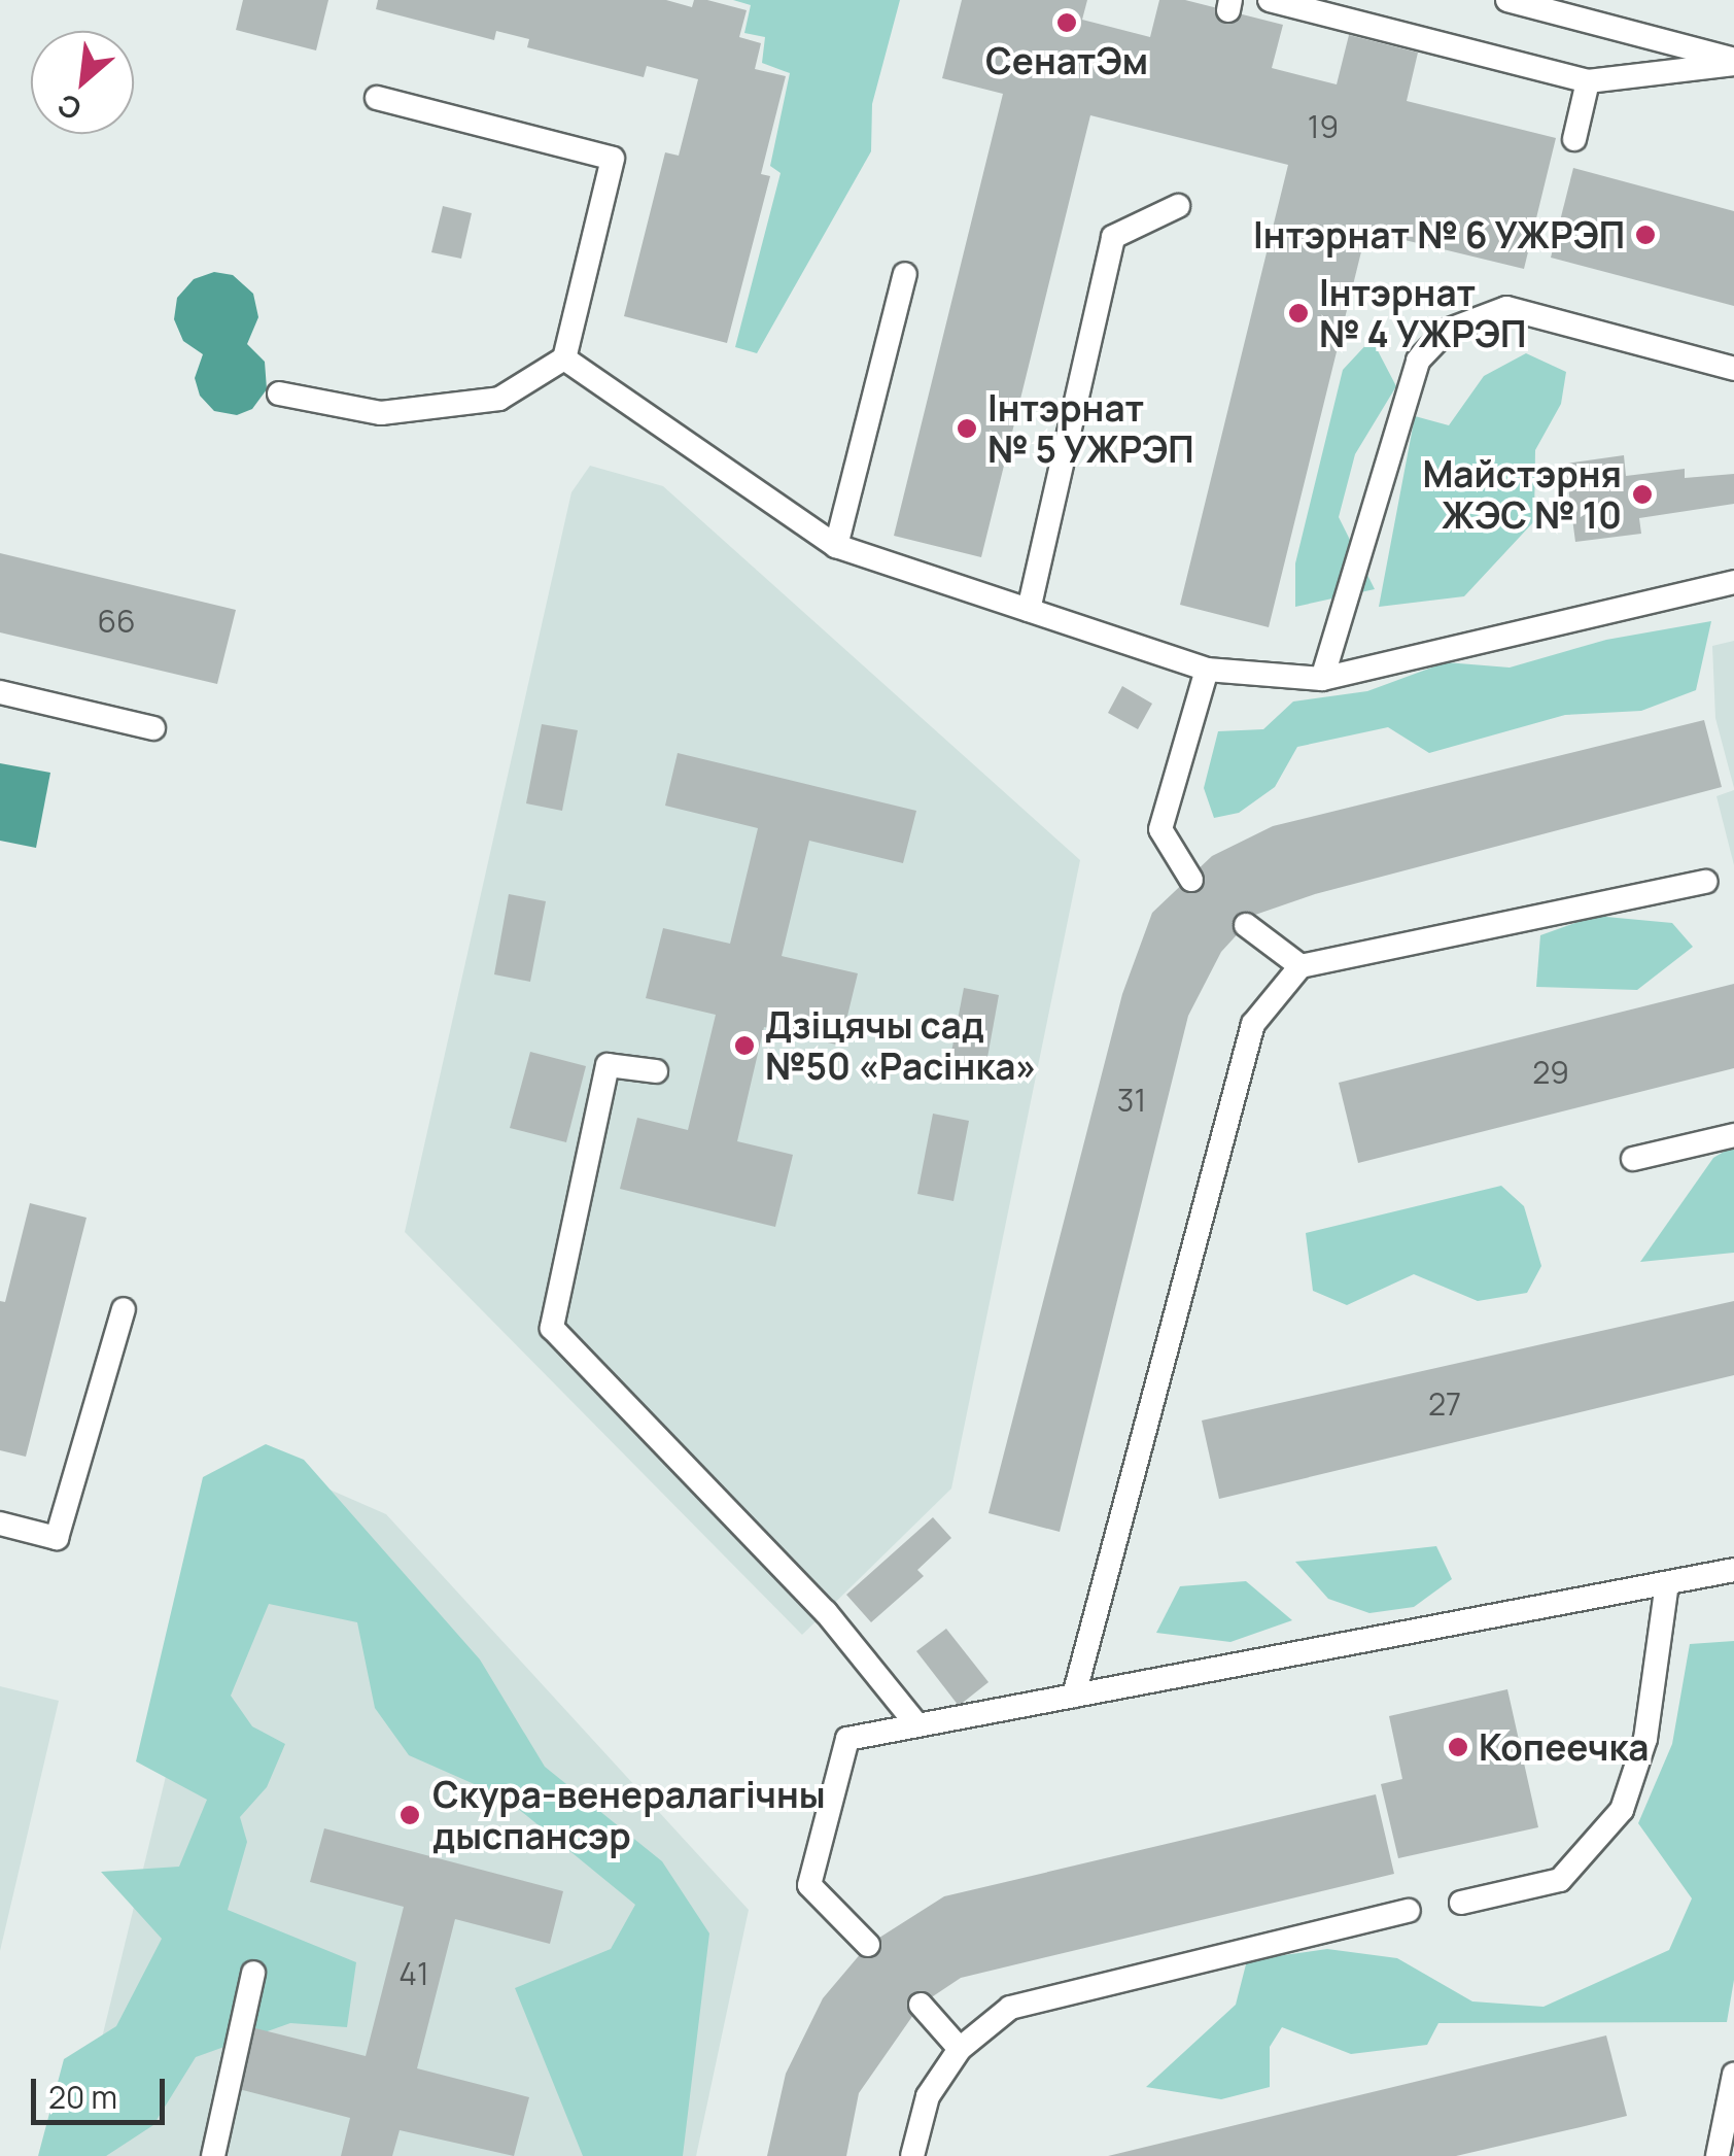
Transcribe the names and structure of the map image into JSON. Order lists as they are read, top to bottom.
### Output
{
  "places": [
    "СенатЭм",
    "Інтэрнат № 6 УЖРЭП",
    "Інтэрнат № 4 УЖРЭП",
    "Інтэрнат № 5 УЖРЭП",
    "Майстэрня ЖЭС № 10",
    "Дзіцячы сад №50 «Расінка»",
    "Копеечка",
    "Скура-венералагічны дыспансэр"
  ],
  "house_numbers": [
    "19",
    "66",
    "29",
    "31",
    "27",
    "41"
  ],
  "scale_bar": "20 m",
  "north": "bottom left"
}
